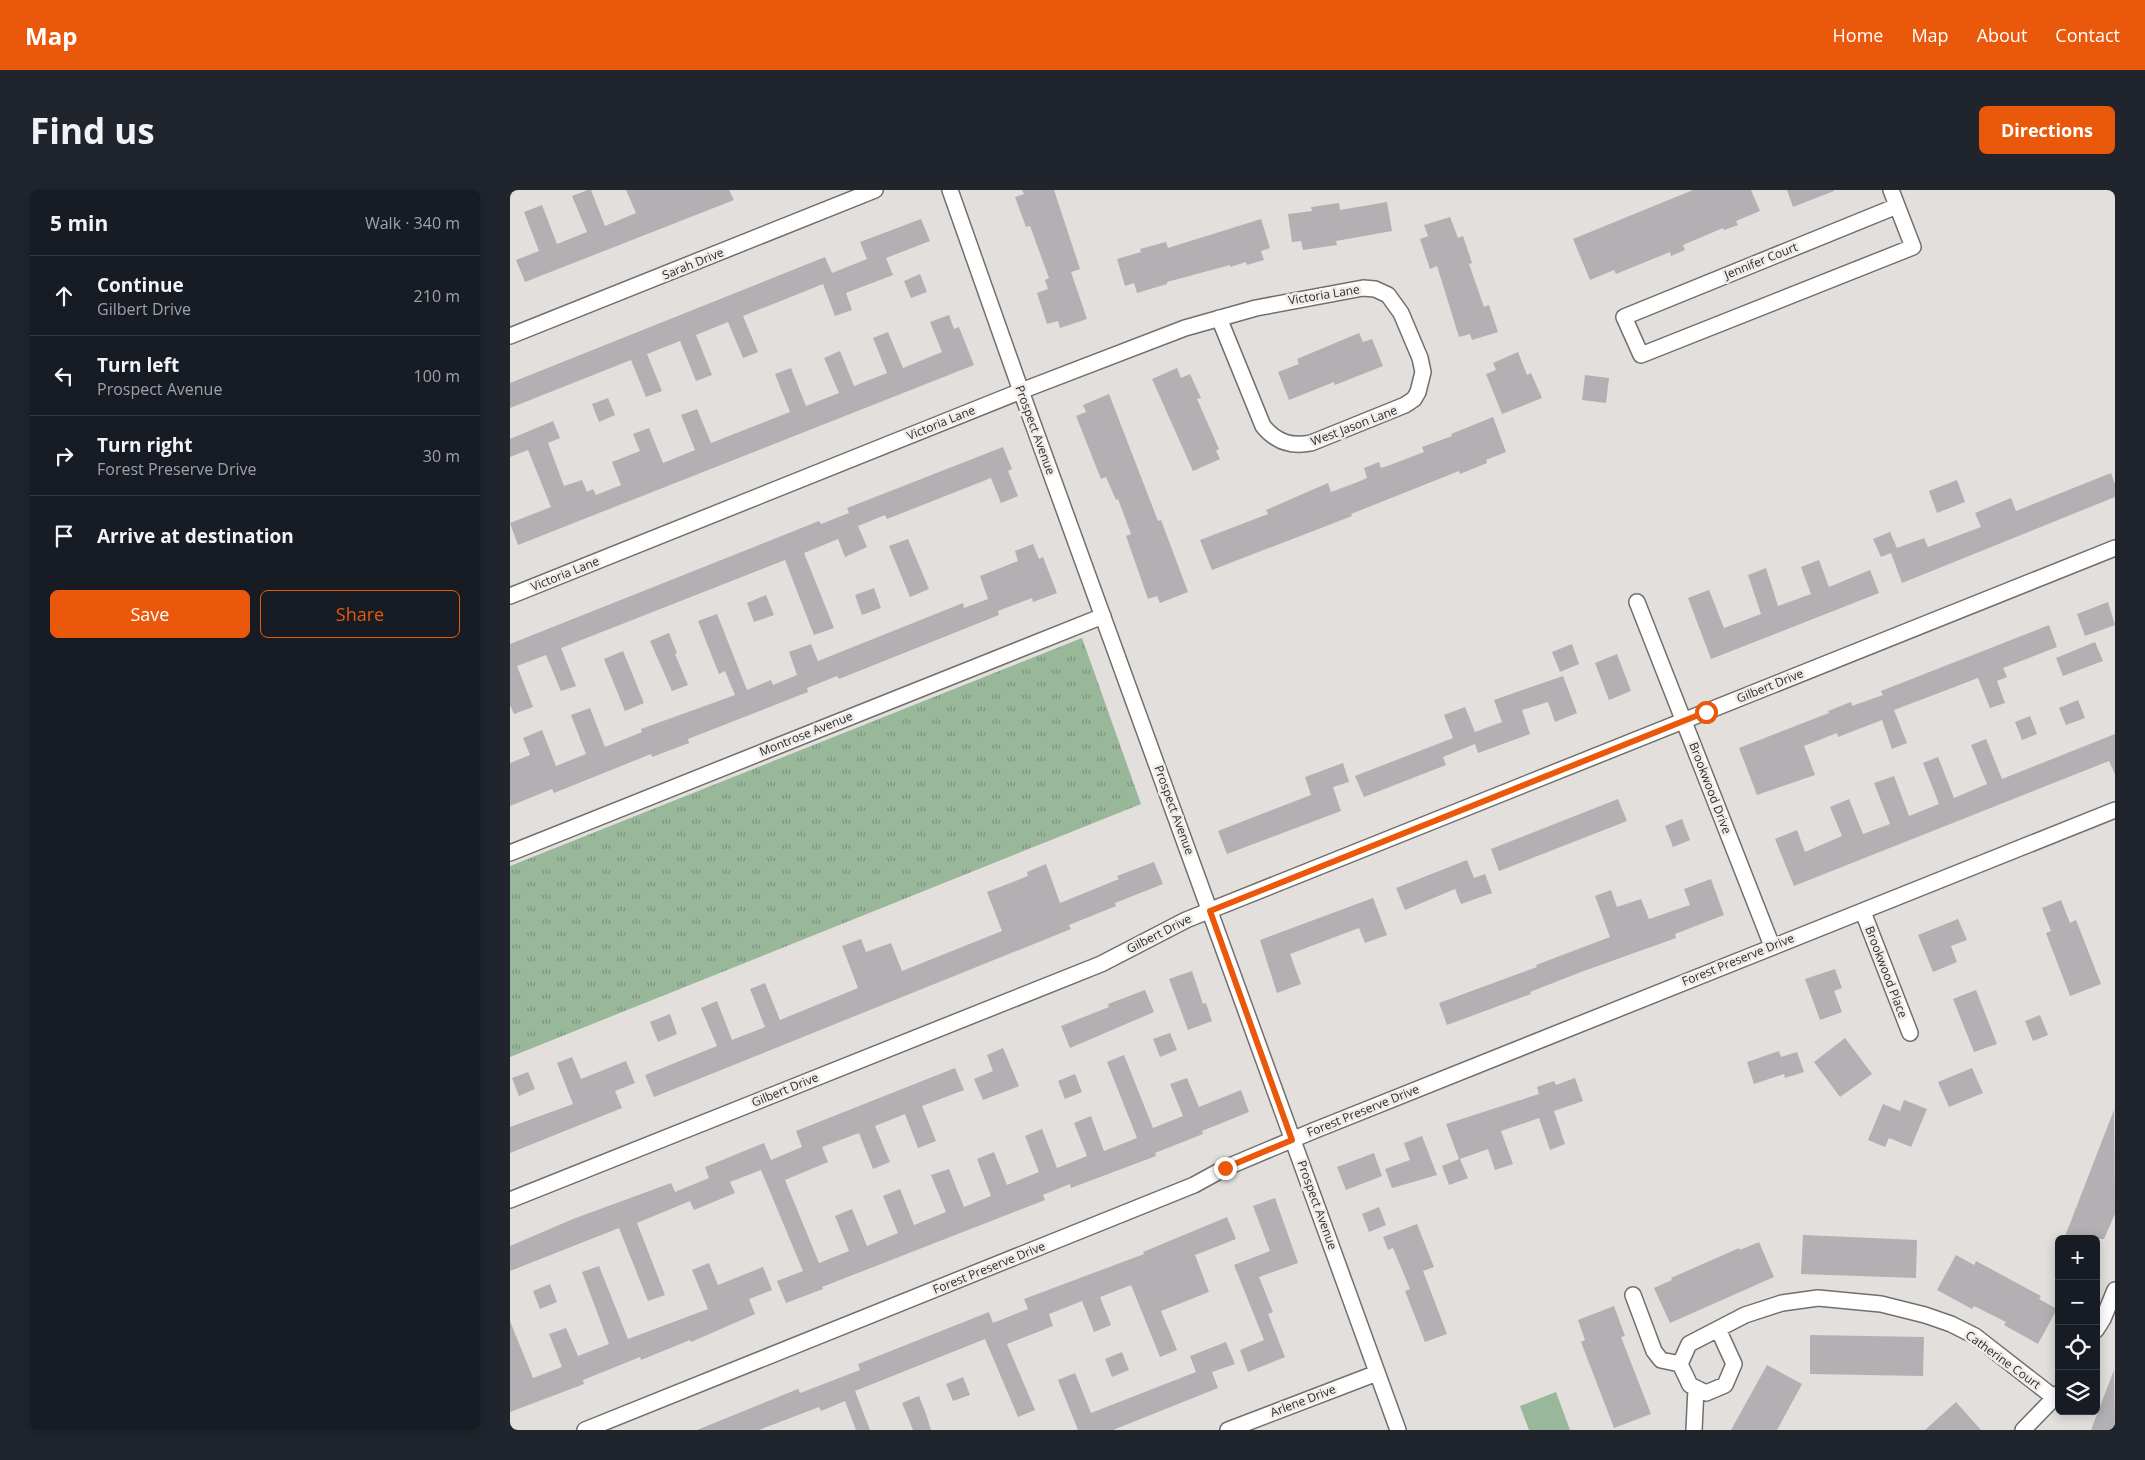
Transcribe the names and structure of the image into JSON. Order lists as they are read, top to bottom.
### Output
{
  "streets": {
    "street": [
      "Jennifer Court",
      "Sarah Drive",
      "Victoria Lane",
      "West Jason Lane",
      "Prospect Avenue",
      "Gilbert Drive",
      "Montrose Avenue",
      "Brookwood Drive",
      "Forest Preserve Drive",
      "Brookwood Place",
      "Catherine Court",
      "Arlene Drive"
    ]
  },
  "crossings": [
    ["Victoria Lane", "West Jason Lane"],
    ["Victoria Lane", "Prospect Avenue"],
    ["Prospect Avenue", "Gilbert Drive"],
    ["Prospect Avenue", "Montrose Avenue"],
    ["Prospect Avenue", "Forest Preserve Drive"],
    ["Prospect Avenue", "Arlene Drive"],
    ["Gilbert Drive", "Brookwood Drive"],
    ["Brookwood Drive", "Forest Preserve Drive"],
    ["Forest Preserve Drive", "Brookwood Place"]
  ],
  "page": {
    "header": "Map",
    "nav": [
      "Home",
      "Map",
      "About",
      "Contact"
    ],
    "buttons": [
      "Directions",
      ["Save", "Share"]
    ],
    "title": "Find us",
    "heading": ["5 min", "Walk · 340 m"],
    "list": [
      ["Continue", "Gilbert Drive", "210 m"],
      ["Turn left", "Prospect Avenue", "100 m"],
      ["Turn right", "Forest Preserve Drive", "30 m"],
      "Arrive at destination"
    ],
    "map_buttons": ["+", "−"]
  }
}
